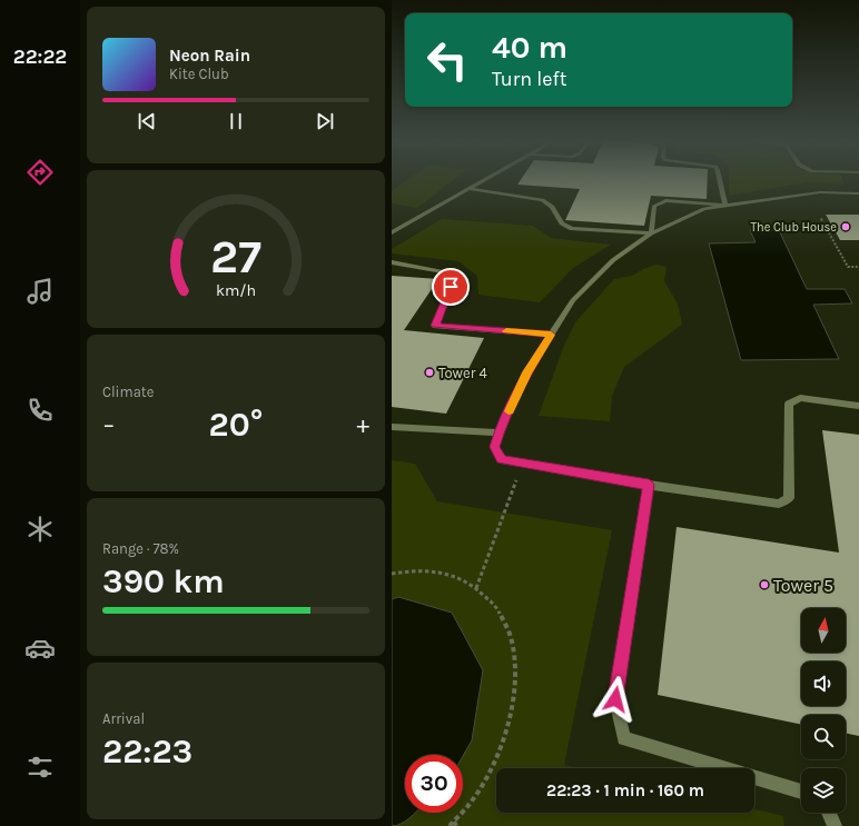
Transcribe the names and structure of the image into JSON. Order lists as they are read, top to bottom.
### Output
{
  "places": ["The Club House", "Tower 4", "Tower 5"],
  "north": "top",
  "page": {
    "tabs": "22:22",
    "turn": ["40 m", "Turn left"],
    "song": ["Neon Rain", "Kite Club"],
    "tile": [
      "Climate",
      ["Range · 78%", "390 km"],
      ["Arrival", "22:23"]
    ],
    "heat": ["−", "20°", "+"],
    "limit": "30",
    "trip": "22:23 · 1 min · 160 m",
    "gauge": ["27", "km/h"]
  }
}
